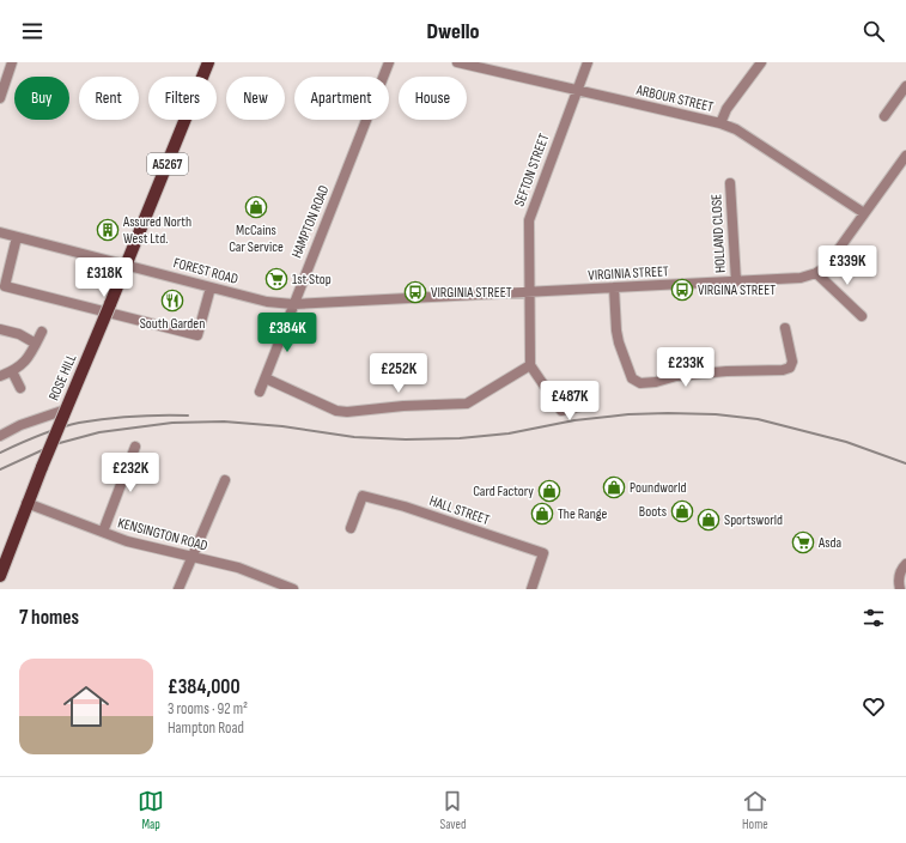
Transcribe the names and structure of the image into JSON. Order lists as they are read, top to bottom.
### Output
{
  "streets": {
    "main road": ["A5267", "ROSE HILL"],
    "street": [
      "ARBOUR STREET",
      "SEFTON STREET",
      "HAMPTON ROAD",
      "HOLLAND CLOSE",
      "FOREST ROAD",
      "VIRGINIA STREET",
      "HALL STREET",
      "KENSINGTON ROAD"
    ]
  },
  "crossings": [
    ["ARBOUR STREET", "SEFTON STREET"],
    ["A5267", "FOREST ROAD"],
    ["A5267", "ROSE HILL"],
    ["A5267", "KENSINGTON ROAD"],
    ["SEFTON STREET", "VIRGINIA STREET"],
    ["HAMPTON ROAD", "FOREST ROAD"],
    ["HAMPTON ROAD", "VIRGINIA STREET"],
    ["HOLLAND CLOSE", "VIRGINIA STREET"],
    ["FOREST ROAD", "VIRGINIA STREET"],
    ["FOREST ROAD", "ROSE HILL"],
    ["ROSE HILL", "KENSINGTON ROAD"]
  ],
  "places": {
    "shop": [
      "McCains Car Service",
      "Poundworld",
      "Card Factory",
      "Boots",
      "The Range",
      "Sportsworld"
    ],
    "building": ["Assured North West Ltd."],
    "supermarket": ["1st Stop", "Asda"],
    "bus stop": ["VIRGINA STREET", "VIRGINIA STREET"],
    "restaurant": ["South Garden"]
  },
  "page": {
    "header": "Dwello",
    "chip": [
      "Buy",
      "Rent",
      "Filters",
      "New",
      "Apartment",
      "House"
    ],
    "price": [
      "£339K",
      "£318K",
      "£384K",
      "£233K",
      "£252K",
      "£487K",
      "£232K"
    ],
    "heading": "7 homes",
    "list": [
      {
        "name": "£384,000",
        "note": "3 rooms · 92 m² · Hampton Road"
      }
    ],
    "tabs": ["Map", "Saved", "Home"]
  }
}
